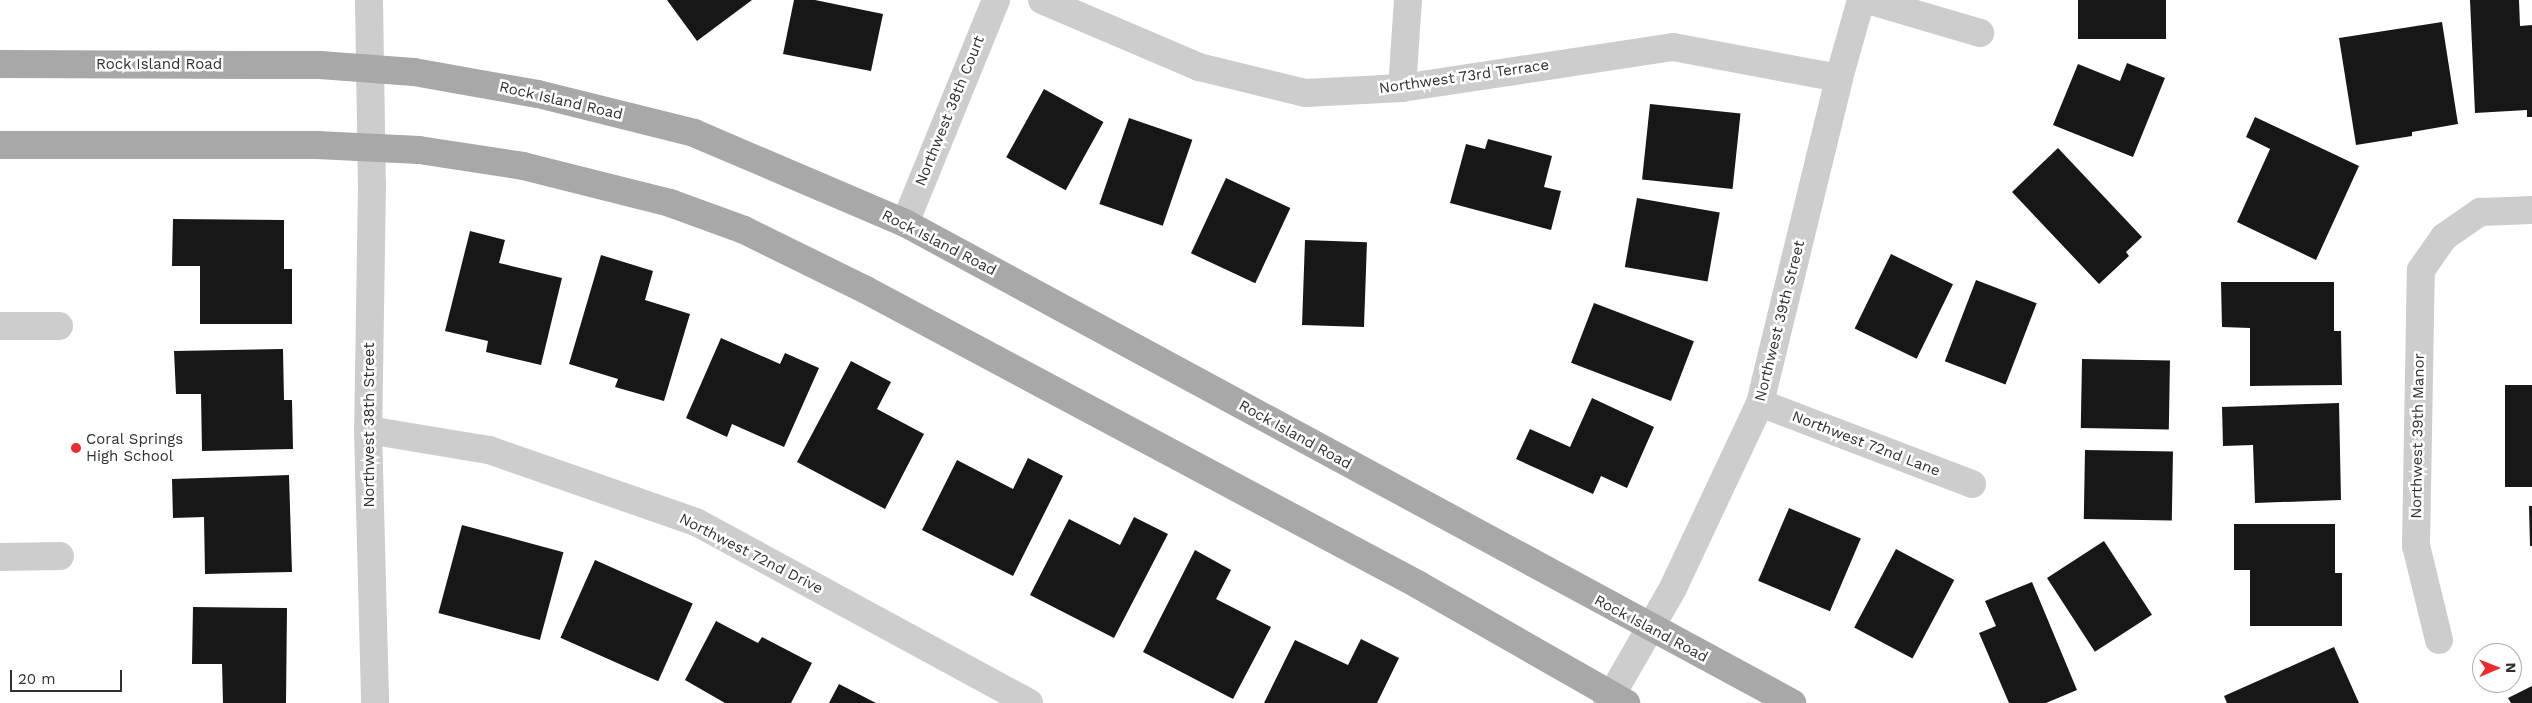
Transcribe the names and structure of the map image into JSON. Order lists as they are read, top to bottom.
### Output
{
  "streets": {
    "main road": ["Rock Island Road"],
    "street": [
      "Northwest 73rd Terrace",
      "Northwest 38th Court",
      "Northwest 39th Street",
      "Northwest 38th Street",
      "Northwest 39th Manor",
      "Northwest 72nd Lane",
      "Northwest 72nd Drive"
    ]
  },
  "crossings": [
    ["Rock Island Road", "Northwest 38th Court"],
    ["Rock Island Road", "Northwest 39th Street"],
    ["Rock Island Road", "Northwest 38th Street"],
    ["Northwest 73rd Terrace", "Northwest 39th Street"],
    ["Northwest 39th Street", "Northwest 72nd Lane"],
    ["Northwest 38th Street", "Northwest 72nd Drive"]
  ],
  "places": ["Coral Springs High School"],
  "scale_bar": "20 m",
  "north": "right"
}
